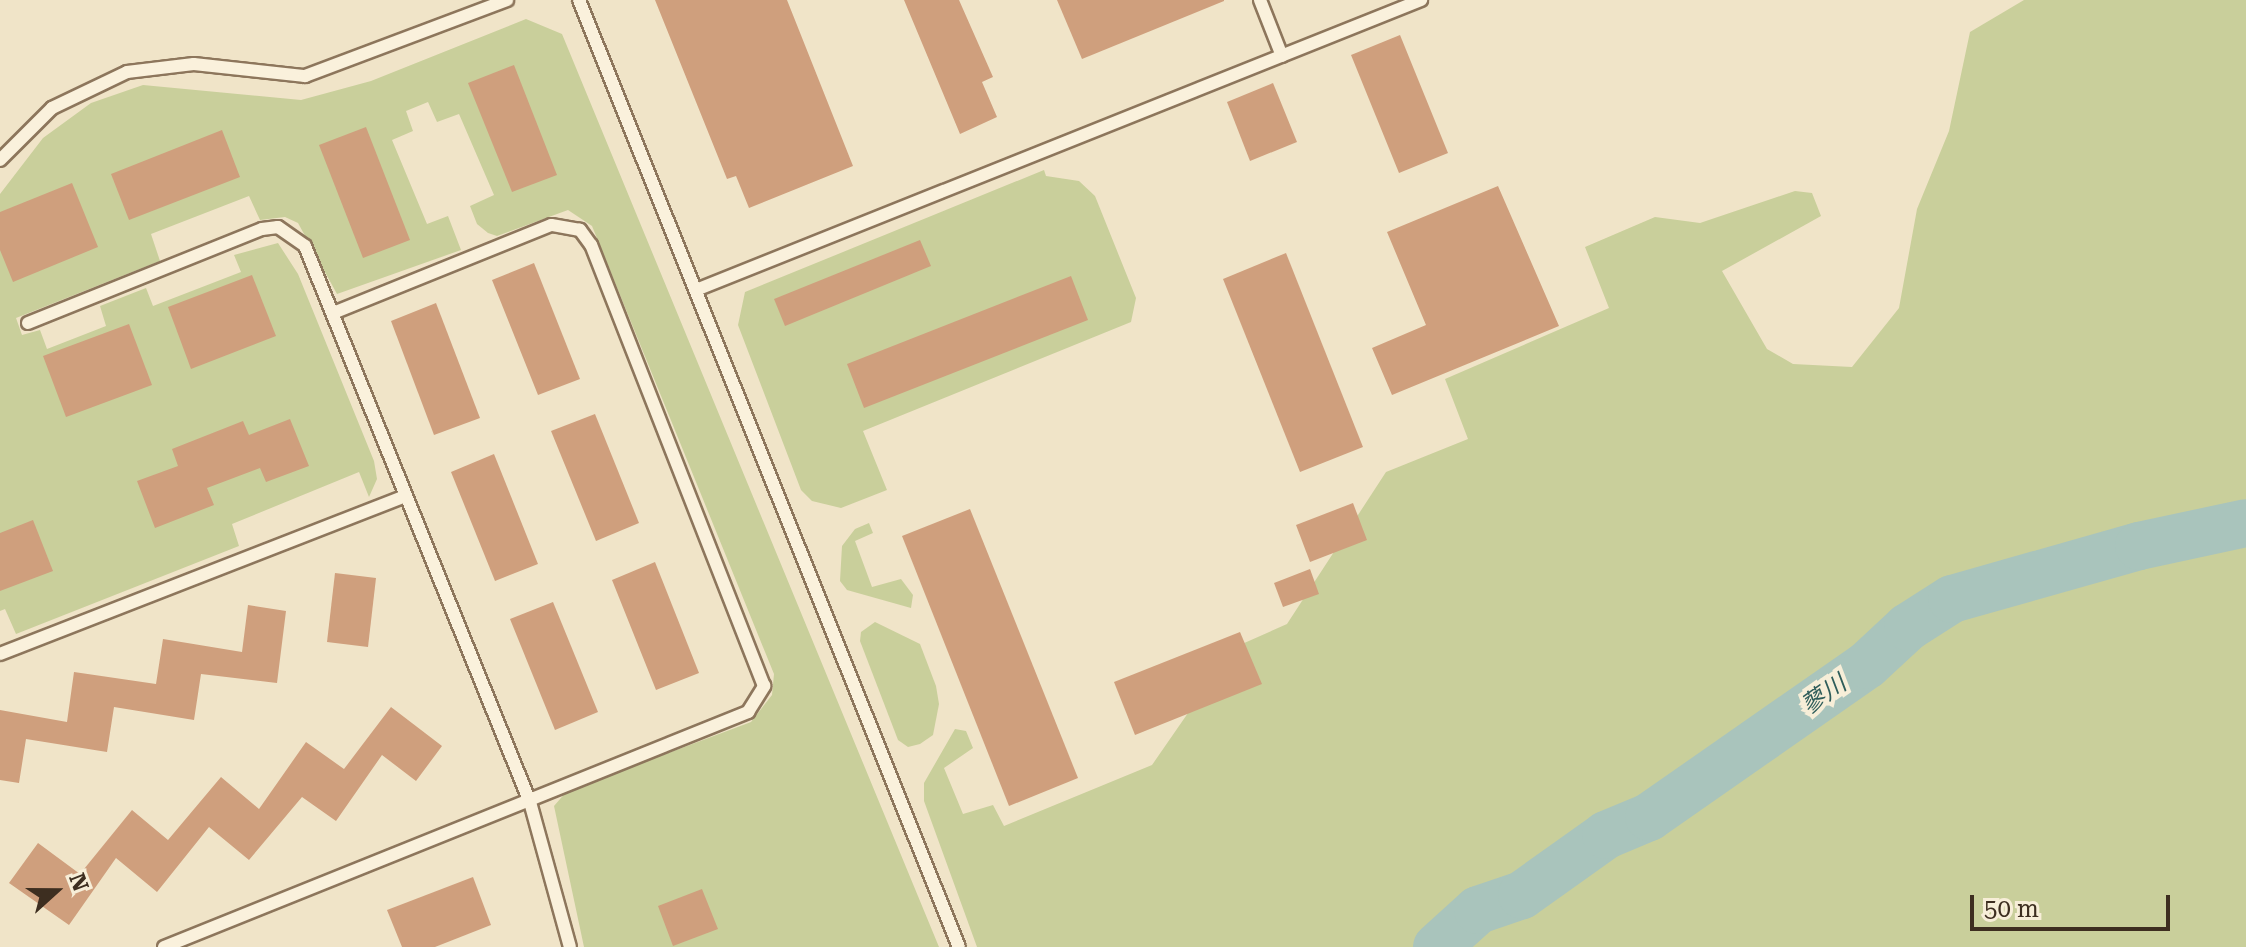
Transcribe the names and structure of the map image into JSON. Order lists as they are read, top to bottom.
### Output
{
  "water": ["蓼川"],
  "scale_bar": "50 m",
  "north": "right"
}
